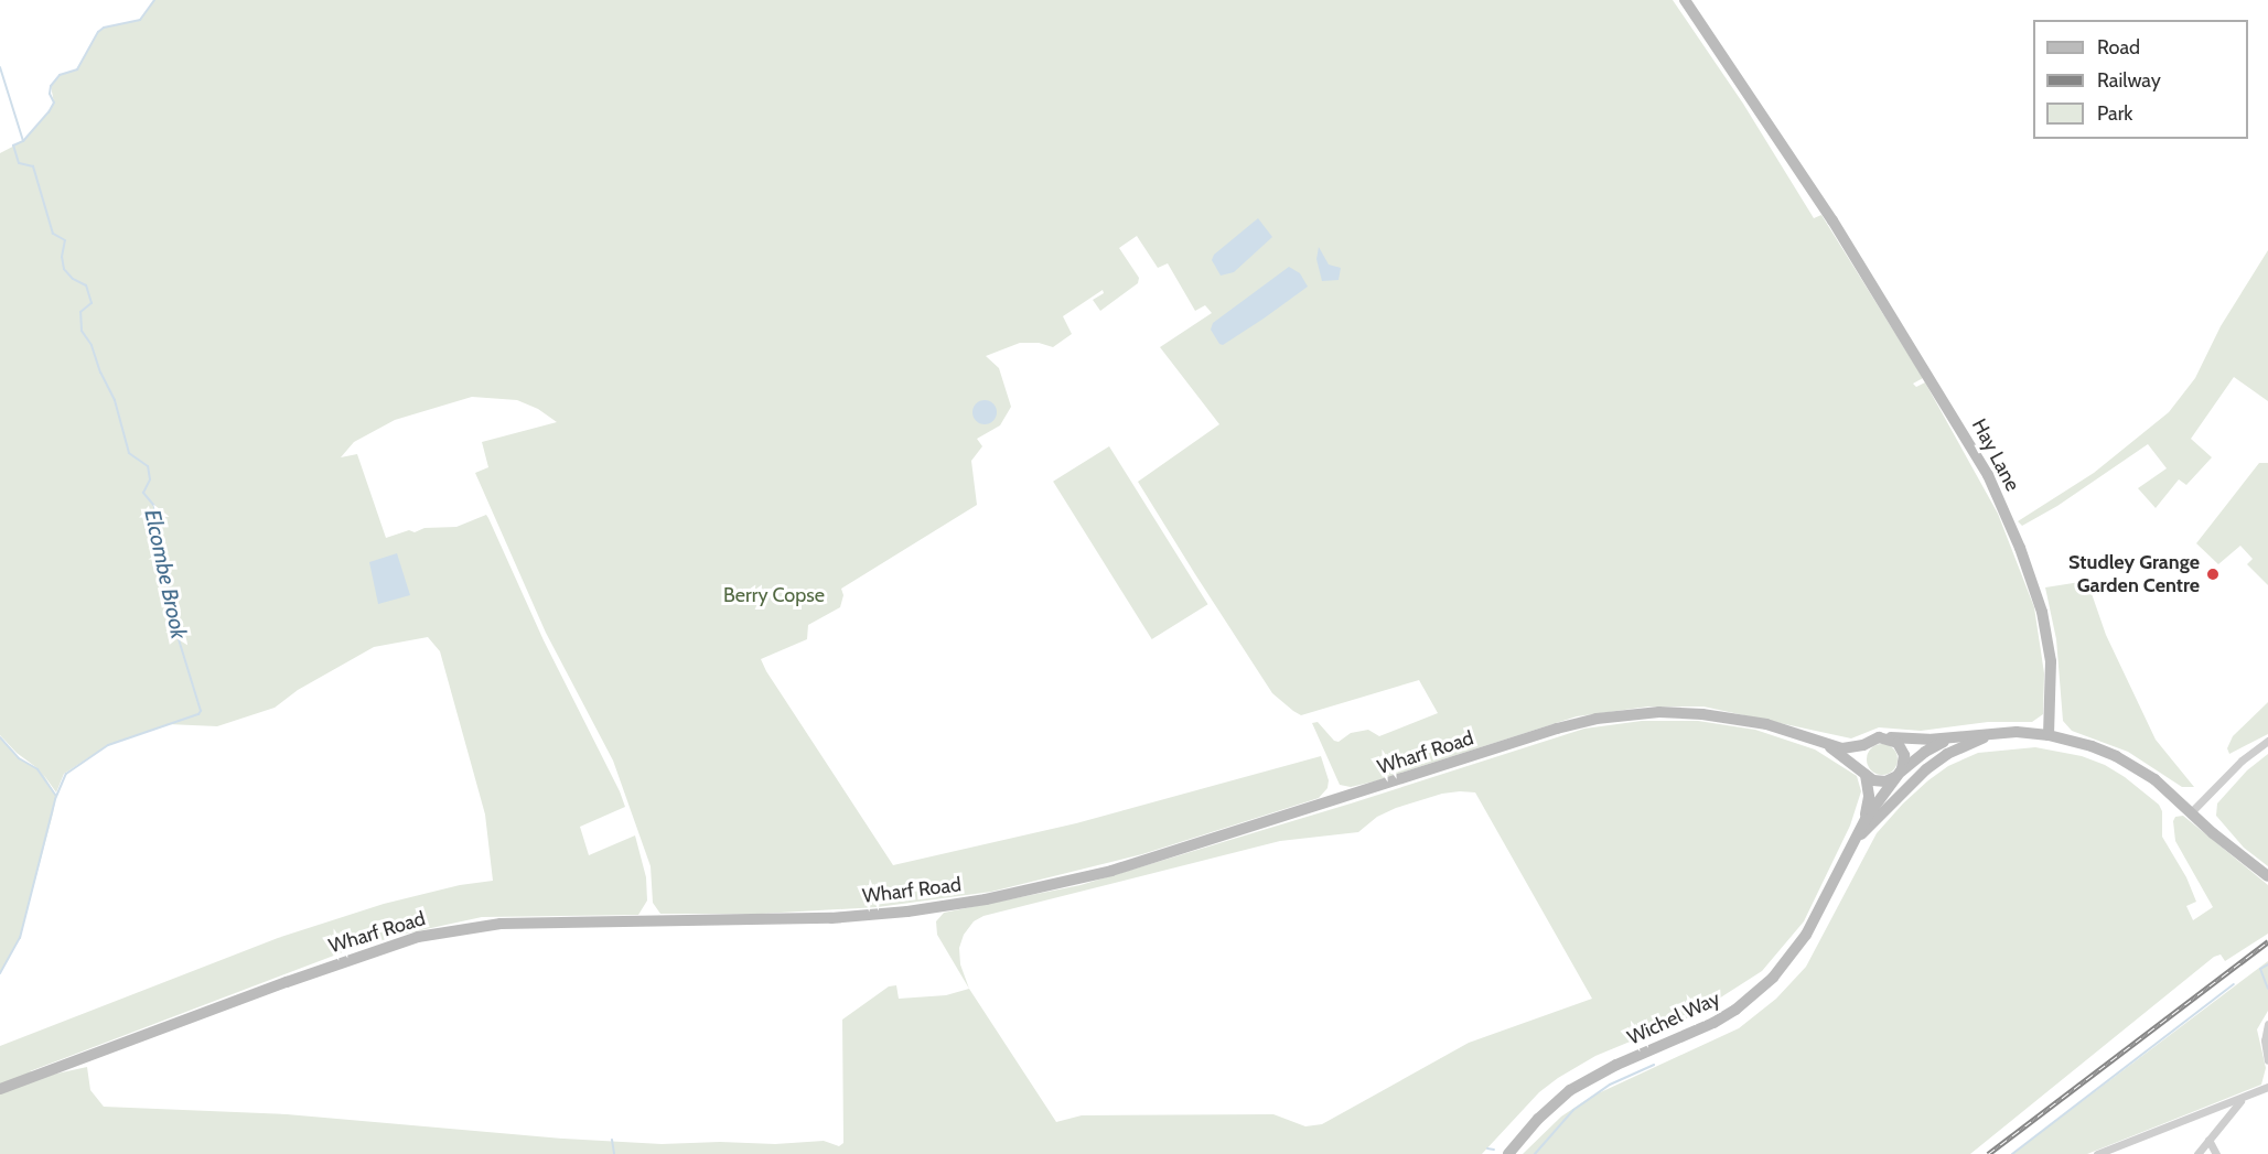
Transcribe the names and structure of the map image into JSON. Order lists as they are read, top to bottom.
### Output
{
  "streets": {
    "main road": ["Hay Lane", "Wharf Road", "Wichel Way"]
  },
  "crossings": [
    ["Hay Lane", "Wharf Road"],
    ["Wharf Road", "Wichel Way"]
  ],
  "water": ["Elcombe Brook"],
  "parks": ["Berry Copse"],
  "places": ["Studley Grange Garden Centre"],
  "legend": ["Road", "Railway", "Park"]
}
